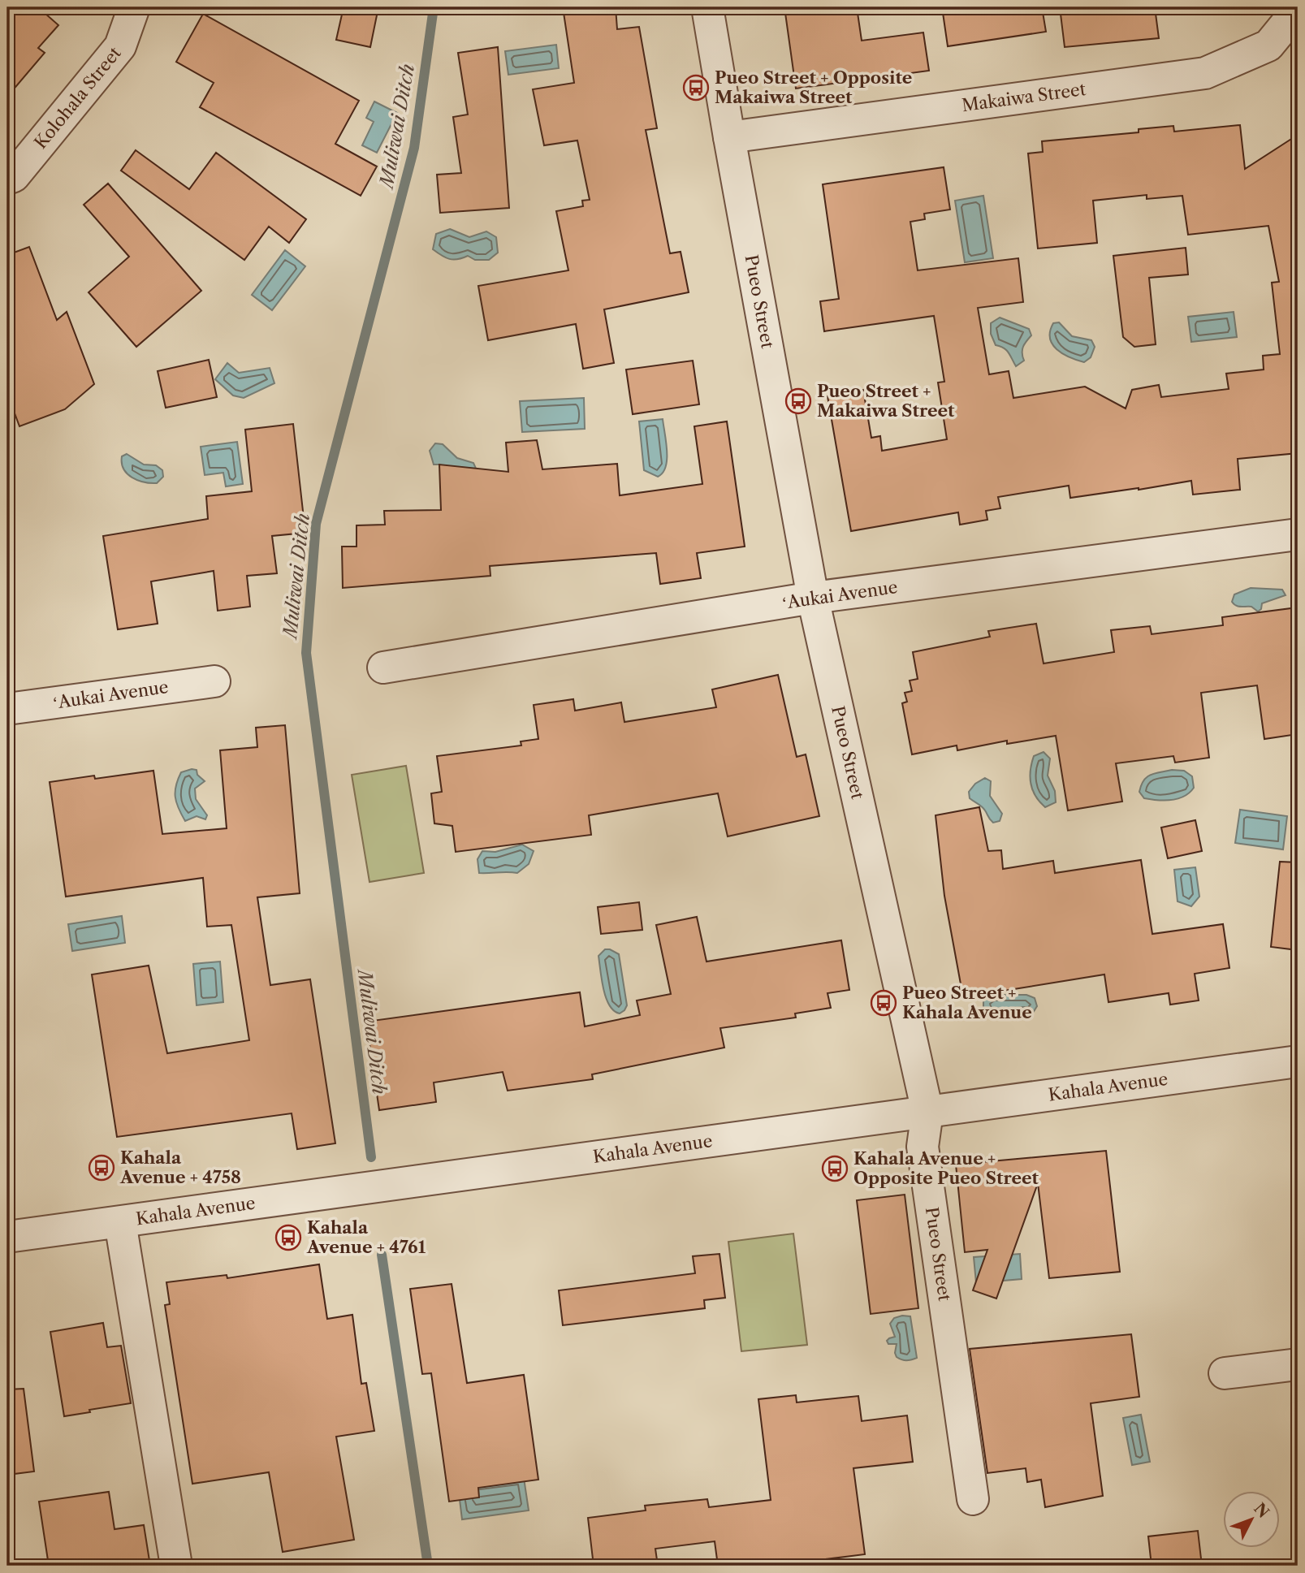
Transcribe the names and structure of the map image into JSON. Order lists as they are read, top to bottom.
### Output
{
  "streets": {
    "street": [
      "Kolohala Street",
      "Makaiwa Street",
      "Pueo Street",
      "ʻAukai Avenue",
      "Kahala Avenue"
    ]
  },
  "crossings": [
    ["Makaiwa Street", "Pueo Street"],
    ["Pueo Street", "ʻAukai Avenue"],
    ["Pueo Street", "Kahala Avenue"]
  ],
  "water": ["Muliwai Ditch"],
  "places": {
    "bus stop": [
      "Pueo Street + Opposite Makaiwa Street",
      "Pueo Street + Makaiwa Street",
      "Pueo Street + Kahala Avenue",
      "Kahala Avenue + 4758",
      "Kahala Avenue + Opposite Pueo Street",
      "Kahala Avenue + 4761"
    ]
  },
  "north": "top right"
}
